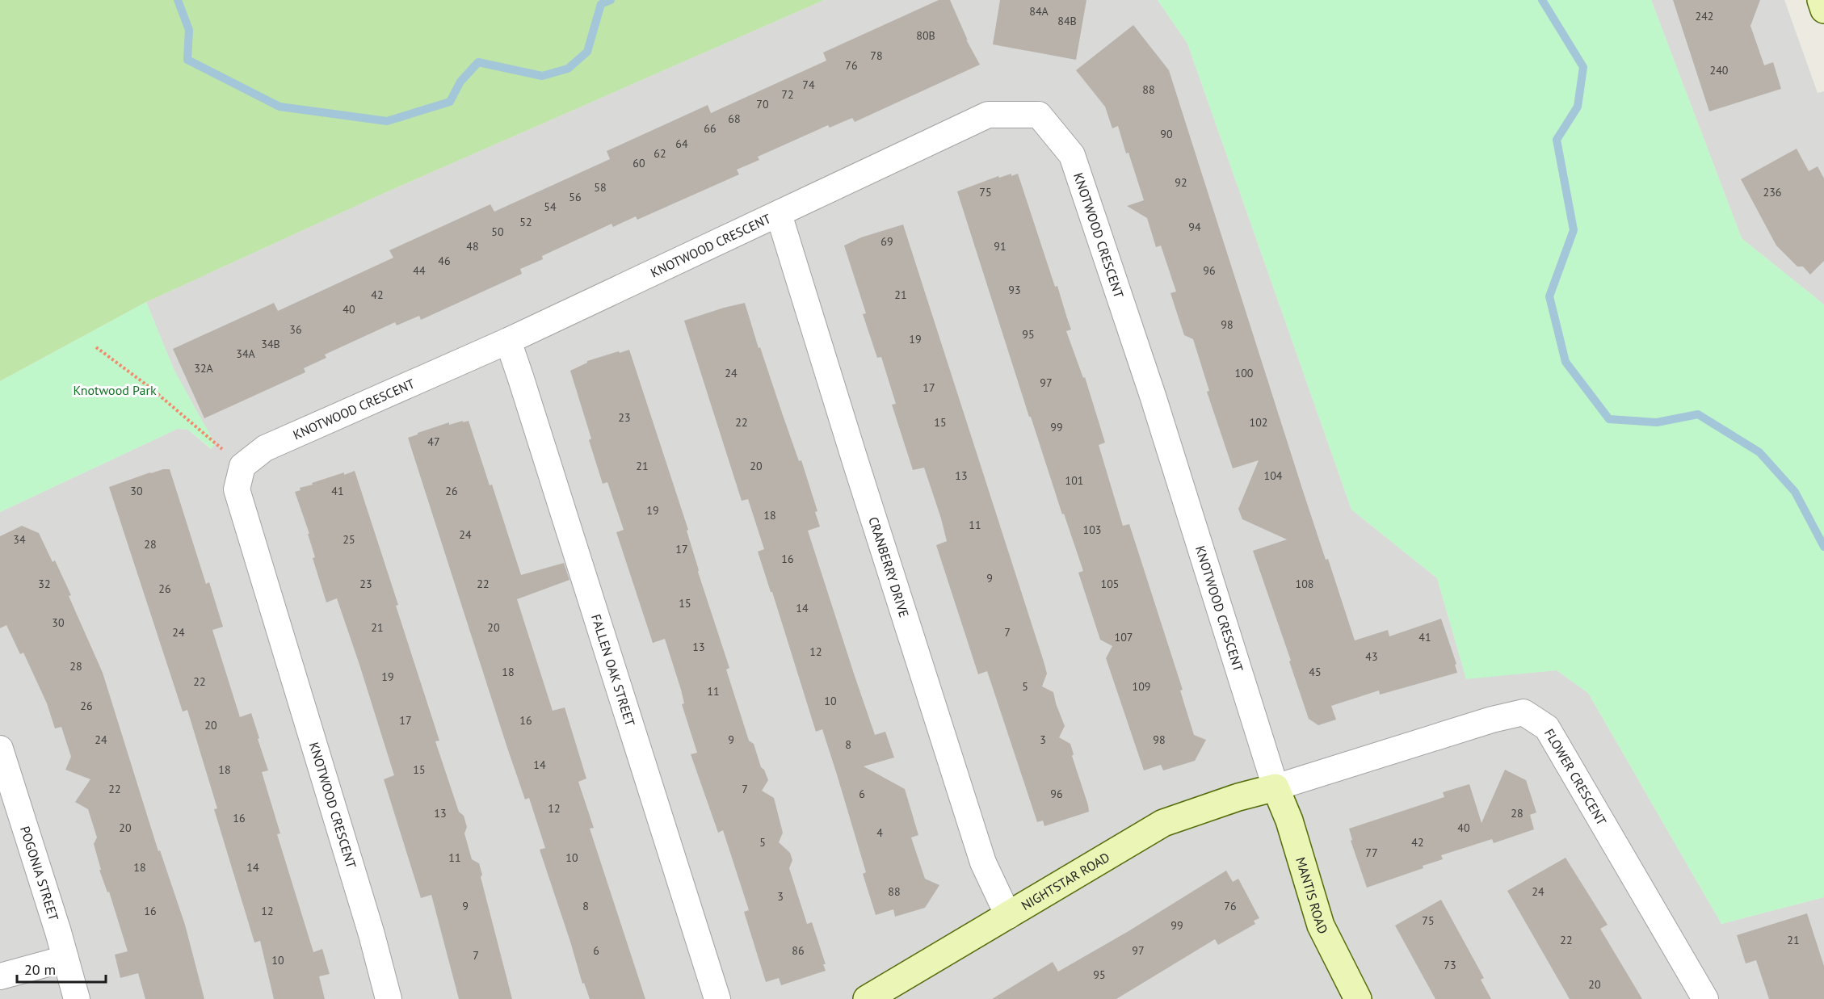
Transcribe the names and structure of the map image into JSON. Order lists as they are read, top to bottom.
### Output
{
  "streets": {
    "street": [
      "KNOTWOOD CRESCENT",
      "CRANBERRY DRIVE",
      "FALLEN OAK STREET",
      "FLOWER CRESCENT",
      "POGONIA STREET",
      "NIGHTSTAR ROAD",
      "MANTIS ROAD"
    ]
  },
  "crossings": [
    ["KNOTWOOD CRESCENT", "CRANBERRY DRIVE"],
    ["KNOTWOOD CRESCENT", "FALLEN OAK STREET"],
    ["KNOTWOOD CRESCENT", "FLOWER CRESCENT"],
    ["KNOTWOOD CRESCENT", "NIGHTSTAR ROAD"],
    ["KNOTWOOD CRESCENT", "MANTIS ROAD"],
    ["CRANBERRY DRIVE", "NIGHTSTAR ROAD"],
    ["FLOWER CRESCENT", "NIGHTSTAR ROAD"],
    ["FLOWER CRESCENT", "MANTIS ROAD"],
    ["NIGHTSTAR ROAD", "MANTIS ROAD"]
  ],
  "parks": ["Knotwood Park"],
  "house_numbers": [
    "84A",
    "242",
    "84B",
    "80B",
    "78",
    "76",
    "240",
    "74",
    "88",
    "72",
    "70",
    "68",
    "66",
    "90",
    "64",
    "62",
    "60",
    "92",
    "58",
    "75",
    "236",
    "56",
    "54",
    "52",
    "94",
    "50",
    "69",
    "48",
    "91",
    "46",
    "44",
    "96",
    "93",
    "42",
    "21",
    "40",
    "98",
    "36",
    "95",
    "19",
    "34B",
    "34A",
    "32A",
    "24",
    "100",
    "97",
    "17",
    "23",
    "22",
    "15",
    "102",
    "99",
    "47",
    "21",
    "20",
    "13",
    "104",
    "101",
    "30",
    "41",
    "26",
    "19",
    "18",
    "11",
    "103",
    "24",
    "34",
    "25",
    "28",
    "17",
    "16",
    "9",
    "32",
    "23",
    "22",
    "105",
    "108",
    "26",
    "15",
    "14",
    "30",
    "21",
    "20",
    "24",
    "7",
    "107",
    "41",
    "13",
    "12",
    "43",
    "28",
    "18",
    "45",
    "19",
    "22",
    "5",
    "109",
    "11",
    "10",
    "26",
    "17",
    "16",
    "20",
    "24",
    "9",
    "3",
    "98",
    "8",
    "14",
    "18",
    "15",
    "22",
    "7",
    "6",
    "96",
    "12",
    "13",
    "28",
    "16",
    "20",
    "40",
    "4",
    "5",
    "42",
    "77",
    "11",
    "10",
    "18",
    "14",
    "88",
    "24",
    "3",
    "9",
    "8",
    "76",
    "16",
    "12",
    "75",
    "99",
    "22",
    "21",
    "6",
    "86",
    "97",
    "7",
    "10",
    "73",
    "95",
    "20"
  ],
  "scale_bar": "20 m"
}
